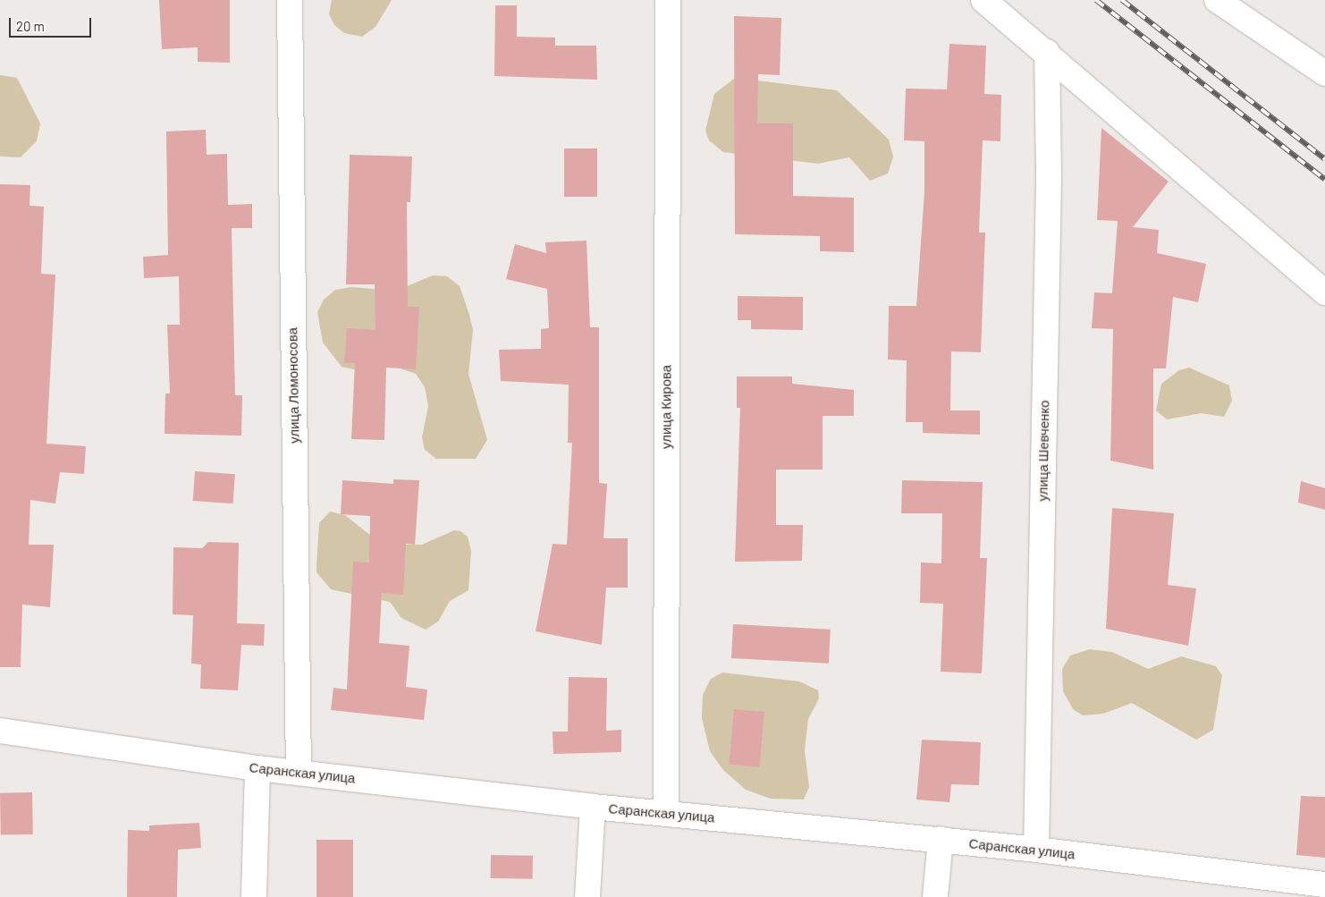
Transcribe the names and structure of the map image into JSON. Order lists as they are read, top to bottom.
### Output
{
  "streets": {
    "street": [
      "улица Ломоносова",
      "улица Кирова",
      "улица Шевченко",
      "Саранская улица"
    ]
  },
  "crossings": [
    ["улица Ломоносова", "Саранская улица"],
    ["улица Кирова", "Саранская улица"],
    ["улица Шевченко", "Саранская улица"]
  ],
  "scale_bar": "20 m"
}
